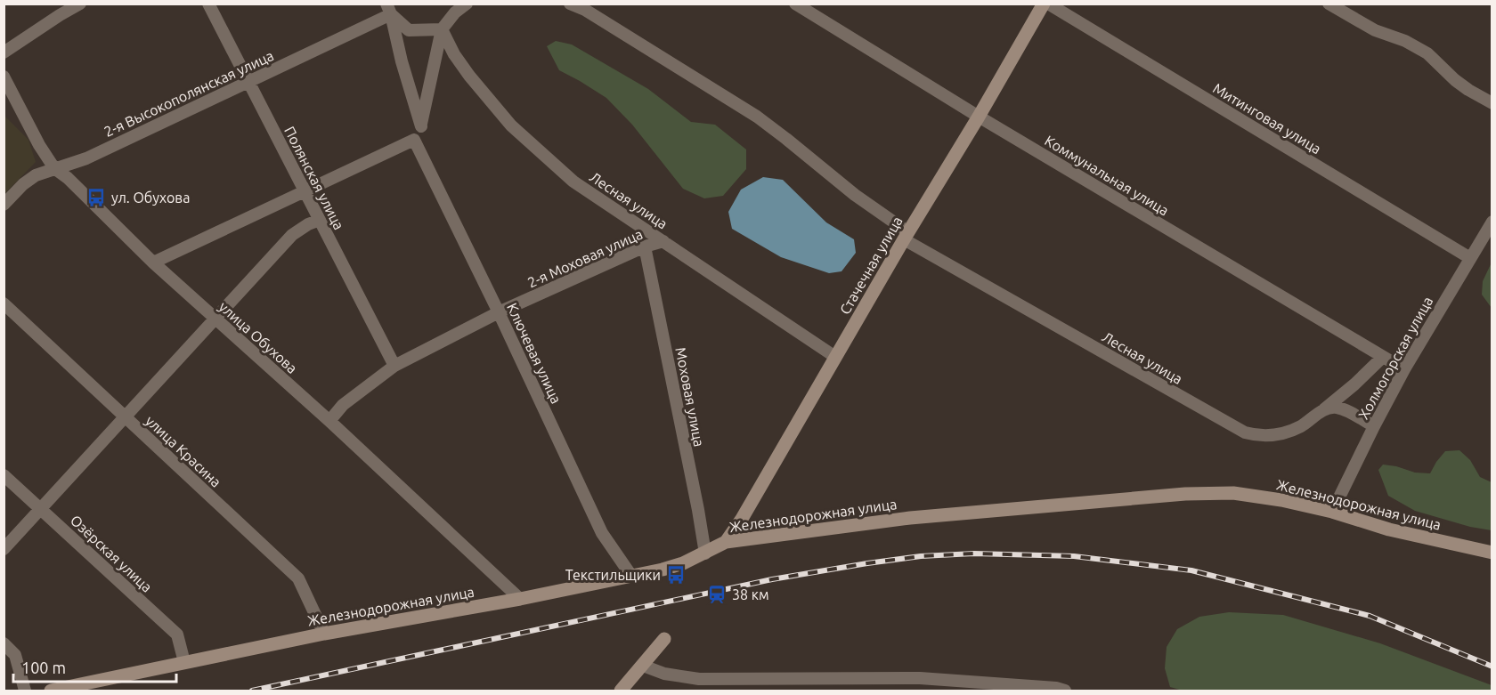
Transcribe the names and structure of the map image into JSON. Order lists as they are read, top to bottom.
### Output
{
  "streets": {
    "street": [
      "2-я Высокополянская улица",
      "Митинговая улица",
      "Коммунальная улица",
      "Полянская улица",
      "Лесная улица",
      "2-я Моховая улица",
      "Стачечная улица",
      "улица Обухова",
      "Ключевая улица",
      "Холмогорская улица",
      "Моховая улица",
      "улица Красина",
      "Железнодорожная улица",
      "Озёрская улица"
    ]
  },
  "crossings": [
    ["2-я Высокополянская улица", "Полянская улица"],
    ["2-я Высокополянская улица", "улица Обухова"],
    ["Митинговая улица", "Холмогорская улица"],
    ["Коммунальная улица", "Лесная улица"],
    ["Коммунальная улица", "Стачечная улица"],
    ["Коммунальная улица", "Холмогорская улица"],
    ["Полянская улица", "2-я Моховая улица"],
    ["Лесная улица", "2-я Моховая улица"],
    ["Лесная улица", "Стачечная улица"],
    ["2-я Моховая улица", "улица Обухова"],
    ["2-я Моховая улица", "Ключевая улица"],
    ["2-я Моховая улица", "Моховая улица"],
    ["Стачечная улица", "Железнодорожная улица"],
    ["улица Обухова", "Железнодорожная улица"],
    ["Ключевая улица", "Железнодорожная улица"],
    ["Холмогорская улица", "Железнодорожная улица"],
    ["Моховая улица", "Железнодорожная улица"],
    ["улица Красина", "Железнодорожная улица"],
    ["Железнодорожная улица", "Озёрская улица"]
  ],
  "places": {
    "bus stop": ["ул. Обухова", "Текстильщики"],
    "station": ["38 км"]
  },
  "scale_bar": "100 m"
}
